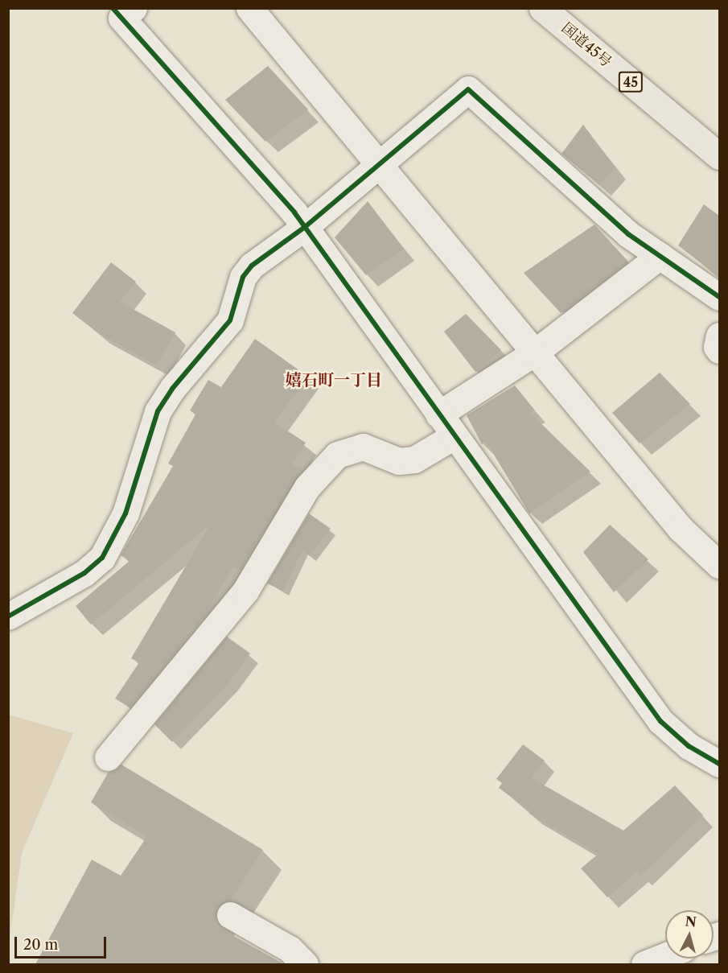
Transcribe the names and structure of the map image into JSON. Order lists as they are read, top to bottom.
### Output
{
  "streets": {
    "highway": ["国道45号", "45"]
  },
  "districts": ["嬉石町一丁目"],
  "scale_bar": "20 m",
  "north": "top"
}
